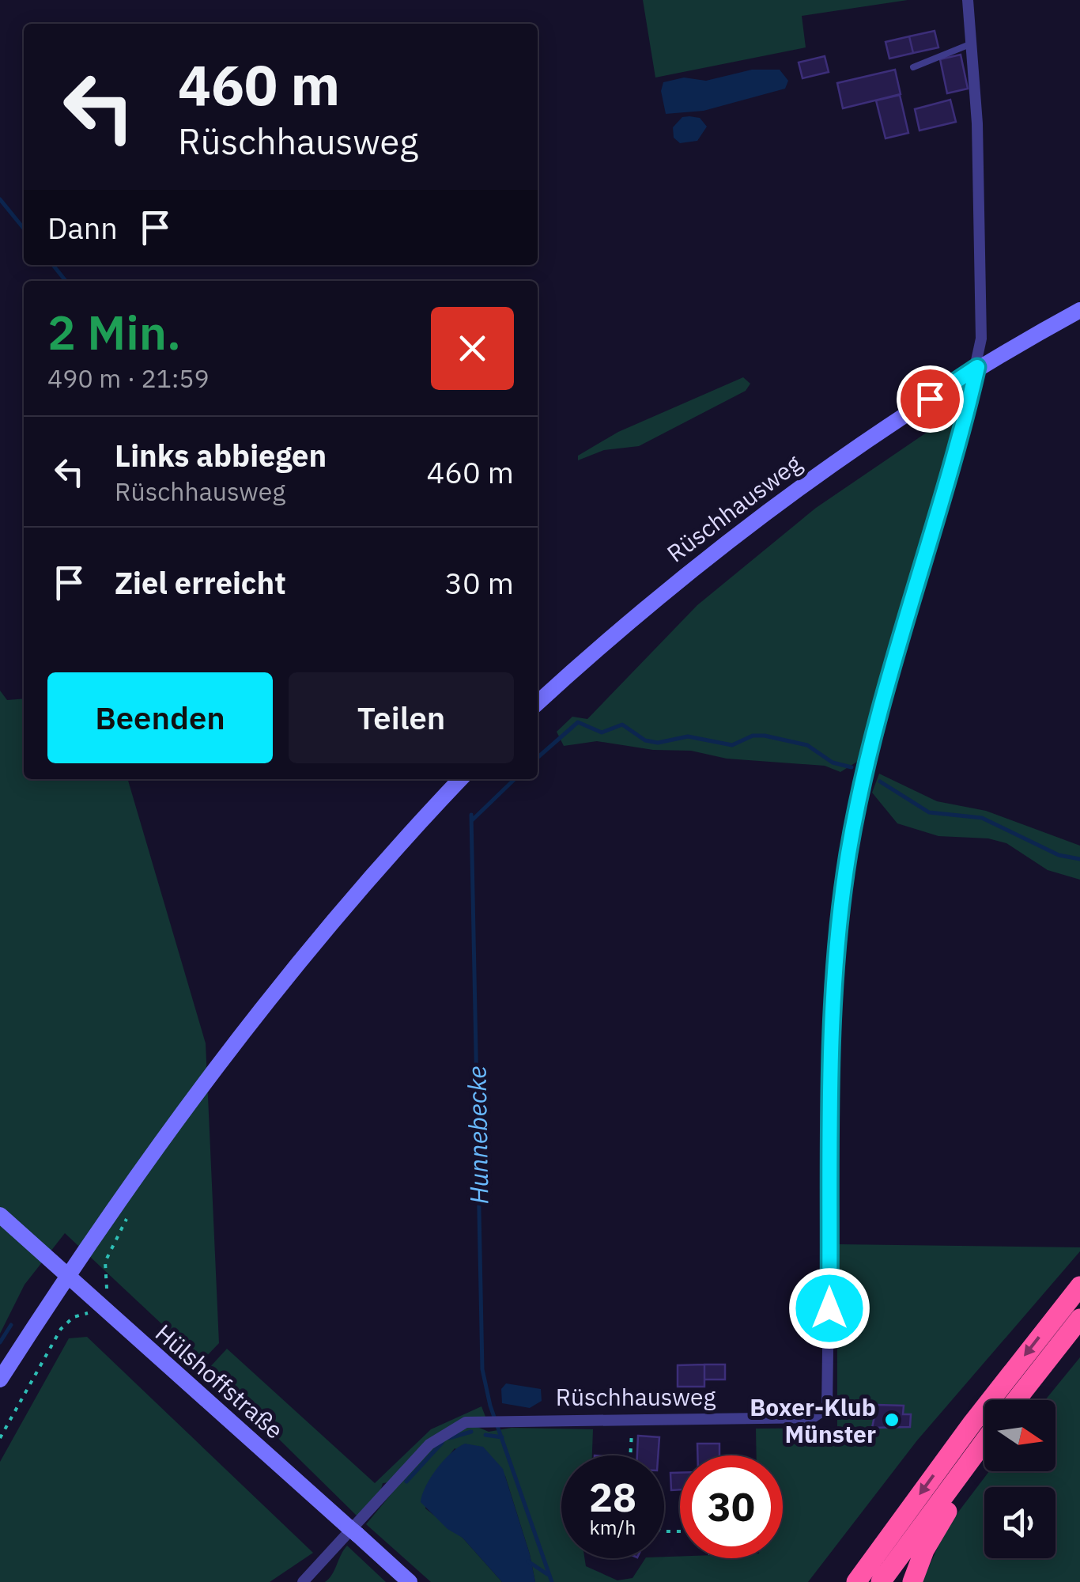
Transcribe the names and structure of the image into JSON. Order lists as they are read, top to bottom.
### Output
{
  "streets": {
    "main road": ["Rüschhausweg", "Hülshoffstraße"]
  },
  "water": ["Hunnebecke"],
  "places": ["Boxer-Klub Münster"],
  "north": "right",
  "page": {
    "turn": ["460 m", "Rüschhausweg"],
    "then": "Dann",
    "heading": ["2 Min.", "490 m · 21:59"],
    "list": [
      {
        "name": "Links abbiegen",
        "note": "Rüschhausweg",
        "value": "460 m"
      },
      {
        "name": "Ziel erreicht",
        "value": "30 m"
      }
    ],
    "buttons": ["Beenden", "Teilen"],
    "speed": "28 km/h",
    "limit": "30"
  }
}
